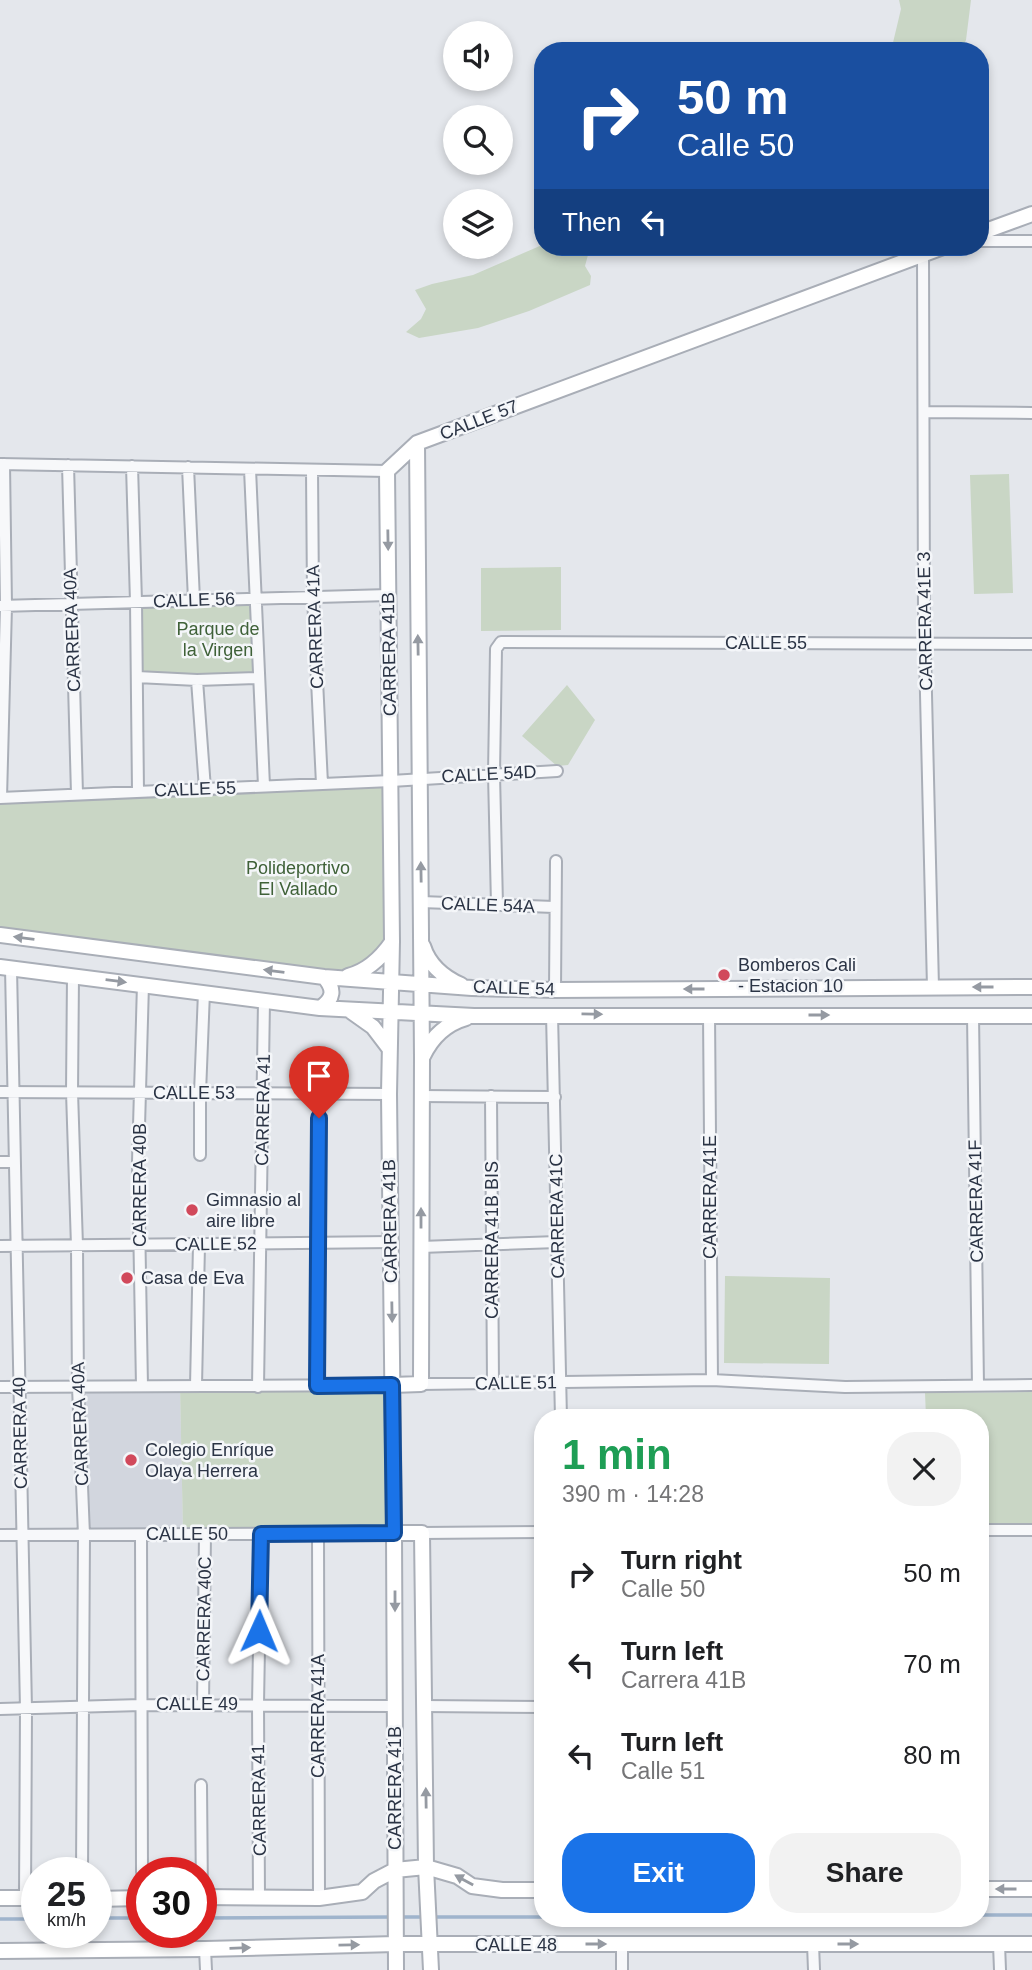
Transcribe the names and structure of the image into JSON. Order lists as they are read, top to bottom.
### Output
{
  "streets": {
    "street": [
      "CALLE 57",
      "CALLE 56",
      "CARRERA 41E 3",
      "CARRERA 41A",
      "CARRERA 40A",
      "CALLE 55",
      "CARRERA 41B",
      "CALLE 54D",
      "CALLE 54A",
      "CALLE 54",
      "CALLE 53",
      "CARRERA 41",
      "CARRERA 40B",
      "CARRERA 41E",
      "CARRERA 41F",
      "CARRERA 41C",
      "CARRERA 41B BIS",
      "CALLE 52",
      "CALLE 51",
      "CARRERA 40",
      "CALLE 50",
      "CARRERA 40C",
      "CALLE 49",
      "CALLE 48"
    ]
  },
  "crossings": [
    ["CALLE 57", "CARRERA 41B"],
    ["CALLE 56", "CARRERA 41A"],
    ["CALLE 56", "CARRERA 40A"],
    ["CALLE 56", "CARRERA 41B"],
    ["CARRERA 41E 3", "CALLE 55"],
    ["CARRERA 41E 3", "CALLE 54"],
    ["CARRERA 41A", "CALLE 55"],
    ["CARRERA 41A", "CALLE 50"],
    ["CARRERA 41A", "CALLE 49"],
    ["CARRERA 40A", "CALLE 55"],
    ["CARRERA 40A", "CALLE 54"],
    ["CARRERA 40A", "CALLE 53"],
    ["CARRERA 40A", "CALLE 52"],
    ["CARRERA 40A", "CALLE 51"],
    ["CARRERA 40A", "CALLE 50"],
    ["CARRERA 40A", "CALLE 49"],
    ["CALLE 55", "CARRERA 41B"],
    ["CALLE 55", "CALLE 54D"],
    ["CARRERA 41B", "CALLE 54D"],
    ["CARRERA 41B", "CALLE 54A"],
    ["CARRERA 41B", "CALLE 54"],
    ["CARRERA 41B", "CALLE 53"],
    ["CARRERA 41B", "CALLE 52"],
    ["CARRERA 41B", "CALLE 51"],
    ["CARRERA 41B", "CALLE 50"],
    ["CARRERA 41B", "CALLE 49"],
    ["CARRERA 41B", "CALLE 48"],
    ["CALLE 54", "CARRERA 41"],
    ["CALLE 54", "CARRERA 40B"],
    ["CALLE 54", "CARRERA 41E"],
    ["CALLE 54", "CARRERA 41F"],
    ["CALLE 54", "CARRERA 41C"],
    ["CALLE 54", "CARRERA 40"],
    ["CALLE 53", "CARRERA 41"],
    ["CALLE 53", "CARRERA 40B"],
    ["CALLE 53", "CARRERA 40"],
    ["CARRERA 41", "CALLE 52"],
    ["CARRERA 41", "CALLE 51"],
    ["CARRERA 41", "CALLE 50"],
    ["CARRERA 41", "CALLE 49"],
    ["CARRERA 40B", "CALLE 52"],
    ["CARRERA 40B", "CALLE 51"],
    ["CARRERA 41E", "CALLE 51"],
    ["CARRERA 41F", "CALLE 51"],
    ["CARRERA 41C", "CALLE 51"],
    ["CARRERA 41B BIS", "CALLE 51"],
    ["CALLE 52", "CARRERA 40"],
    ["CALLE 51", "CARRERA 40"],
    ["CARRERA 40", "CALLE 50"],
    ["CARRERA 40", "CALLE 49"],
    ["CALLE 50", "CARRERA 40C"],
    ["CARRERA 40C", "CALLE 49"]
  ],
  "parks": ["Parque de la Virgen", "Polideportivo El Vallado"],
  "places": [
    "Bomberos Cali - Estacion 10",
    "Gimnasio al aire libre",
    "Casa de Eva",
    "Colegio Enríque Olaya Herrera"
  ],
  "page": {
    "turn": ["50 m", "Calle 50"],
    "then": "Then",
    "heading": ["1 min", "390 m · 14:28"],
    "list": [
      {
        "name": "Turn right",
        "note": "Calle 50",
        "value": "50 m"
      },
      {
        "name": "Turn left",
        "note": "Carrera 41B",
        "value": "70 m"
      },
      {
        "name": "Turn left",
        "note": "Calle 51",
        "value": "80 m"
      }
    ],
    "buttons": ["Exit", "Share"],
    "speed": "25 km/h",
    "limit": "30"
  }
}
